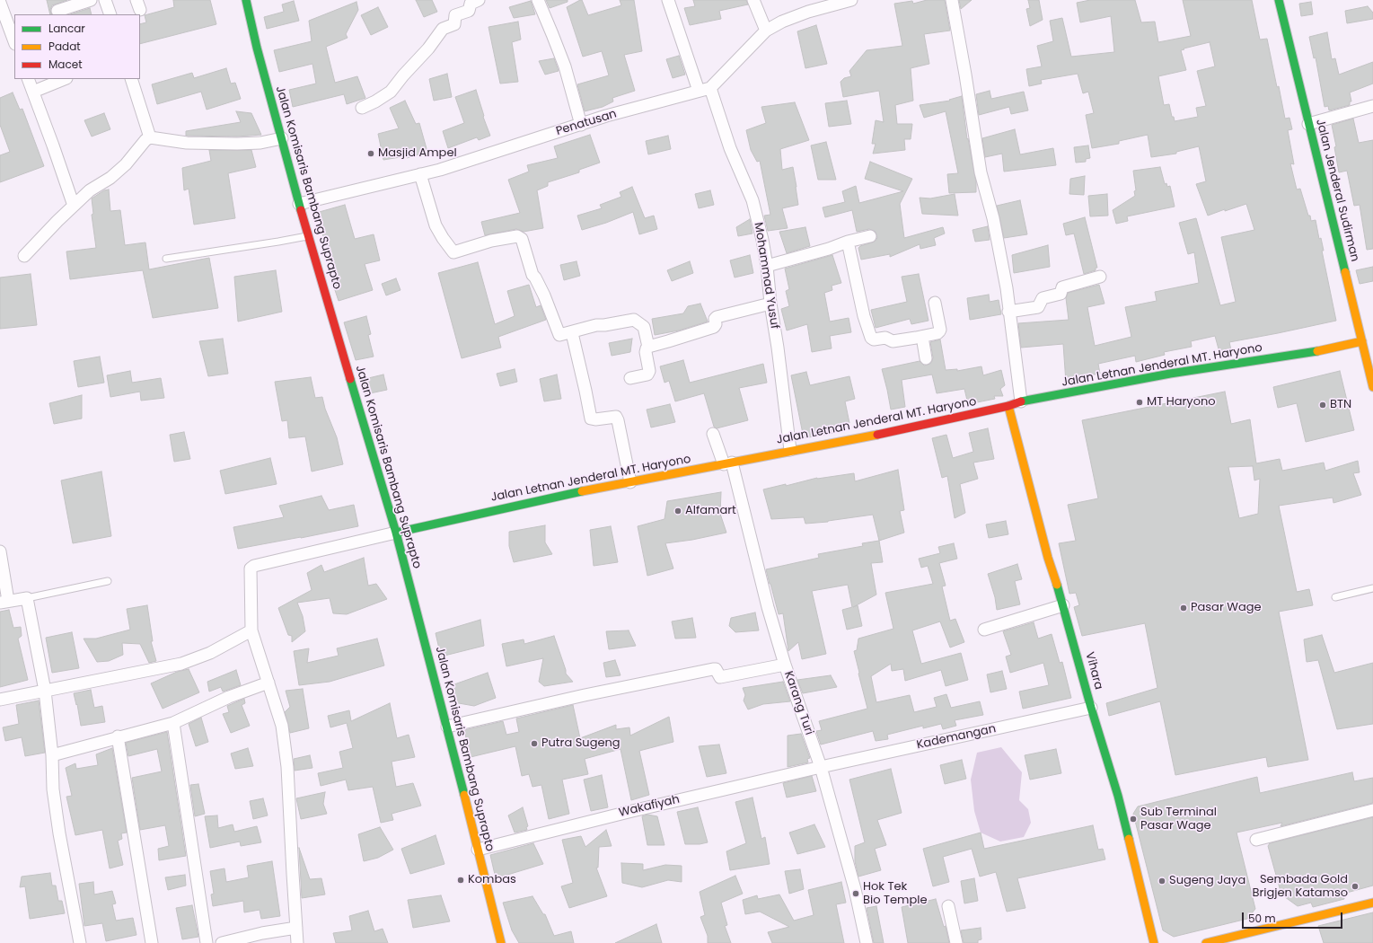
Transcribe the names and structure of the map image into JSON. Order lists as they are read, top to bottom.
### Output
{
  "streets": {
    "main road": [
      "Jalan Komisaris Bambang Suprapto",
      "Jalan Jenderal Sudirman",
      "Jalan Letnan Jenderal MT. Haryono",
      "Vihara"
    ],
    "street": [
      "Penatusan",
      "Mohammad Yusuf",
      "Karang Turi",
      "Kademangan",
      "Wakafiyah"
    ]
  },
  "crossings": [
    ["Penatusan", "Jalan Komisaris Bambang Suprapto"],
    ["Penatusan", "Mohammad Yusuf"],
    ["Jalan Komisaris Bambang Suprapto", "Jalan Letnan Jenderal MT. Haryono"],
    ["Jalan Komisaris Bambang Suprapto", "Wakafiyah"],
    ["Jalan Jenderal Sudirman", "Jalan Letnan Jenderal MT. Haryono"],
    ["Mohammad Yusuf", "Jalan Letnan Jenderal MT. Haryono"],
    ["Jalan Letnan Jenderal MT. Haryono", "Vihara"],
    ["Jalan Letnan Jenderal MT. Haryono", "Karang Turi"],
    ["Vihara", "Kademangan"],
    ["Karang Turi", "Kademangan"],
    ["Karang Turi", "Wakafiyah"],
    ["Kademangan", "Wakafiyah"]
  ],
  "places": [
    "Masjid Ampel",
    "MT Haryono",
    "BTN",
    "Alfamart",
    "Pasar Wage",
    "Putra Sugeng",
    "Sub Terminal Pasar Wage",
    "Kombas",
    "Sugeng Jaya",
    "Sembada Gold Brigjen Katamso",
    "Hok Tek Bio Temple"
  ],
  "legend": ["Lancar", "Padat", "Macet"],
  "scale_bar": "50 m"
}
